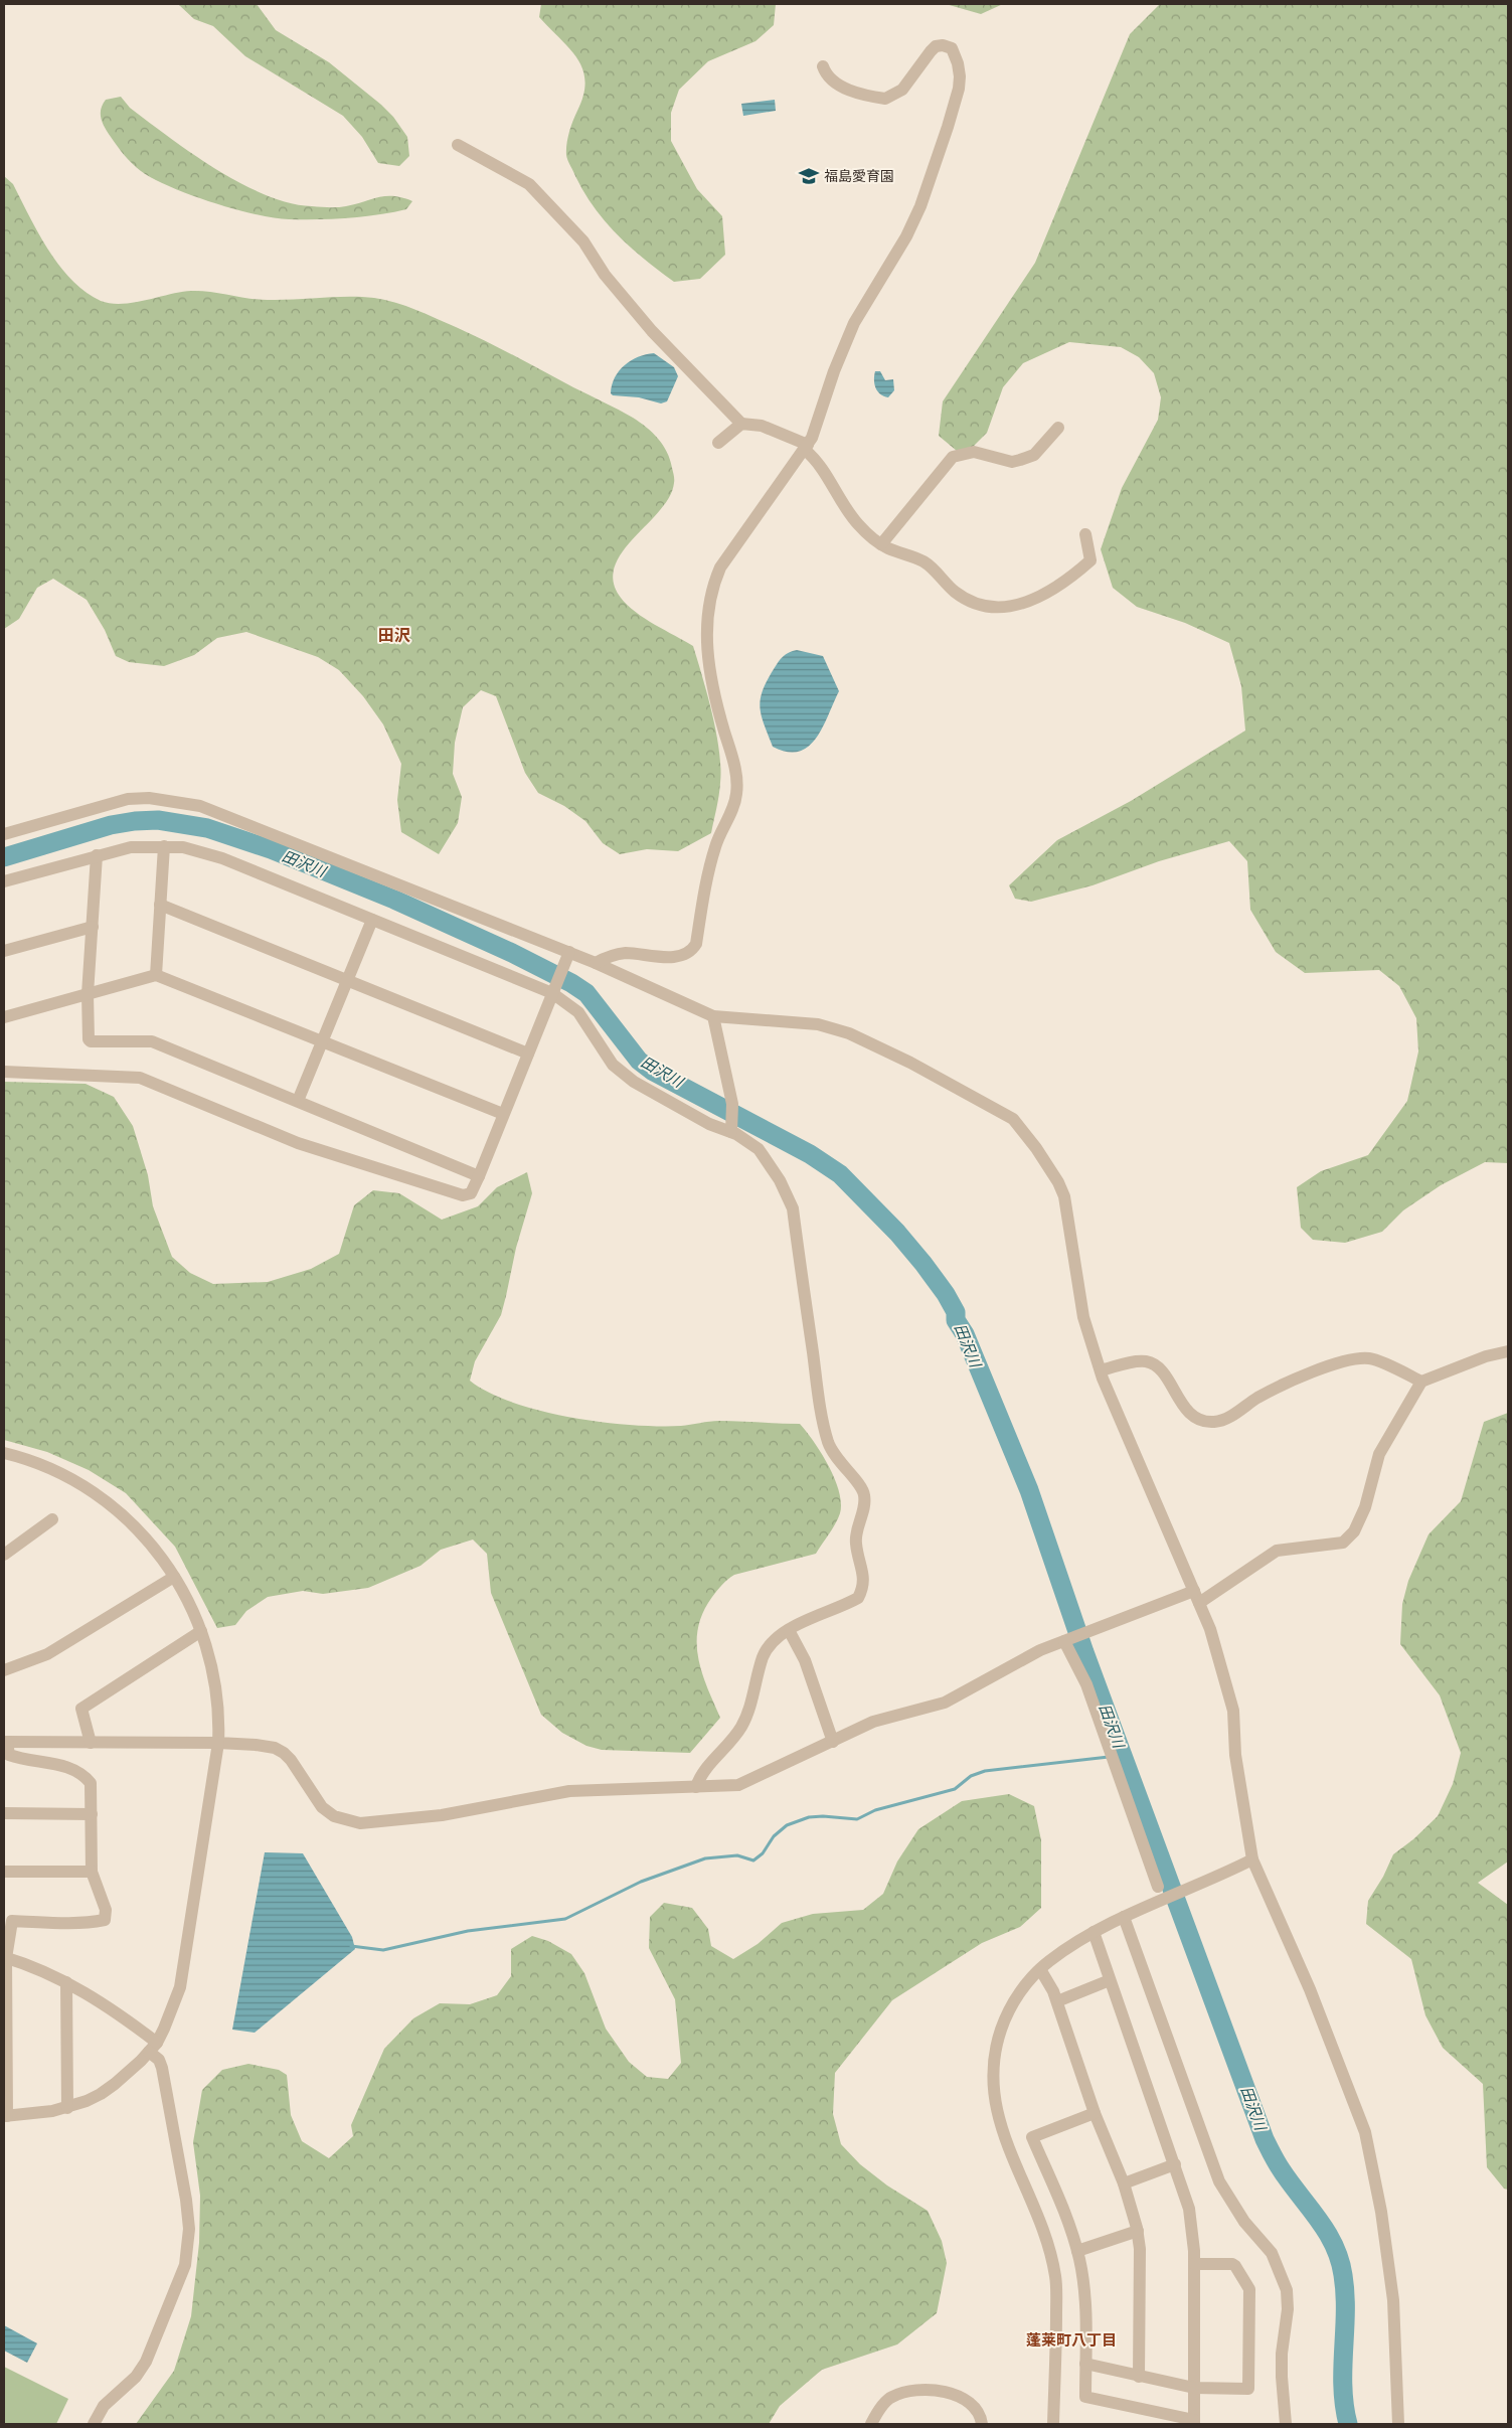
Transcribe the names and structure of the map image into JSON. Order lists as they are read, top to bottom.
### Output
{
  "districts": ["田沢", "蓬莱町八丁目"],
  "water": ["田沢川"],
  "places": {
    "school or university": ["福島愛育園"]
  }
}
